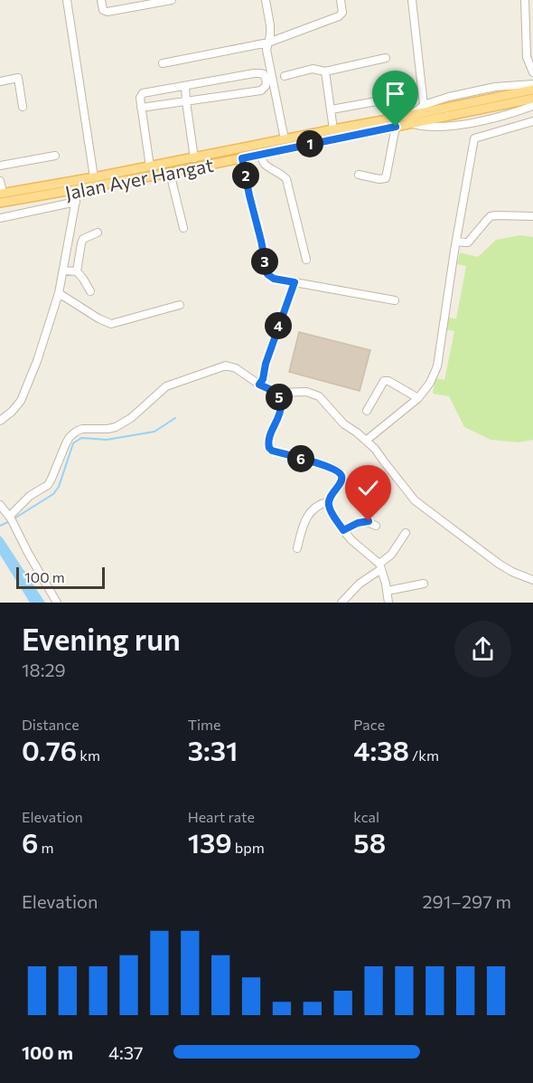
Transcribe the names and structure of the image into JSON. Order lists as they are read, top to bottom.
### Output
{
  "streets": {
    "main road": ["Jalan Ayer Hangat"]
  },
  "scale_bar": "100 m",
  "page": {
    "pins": [
      "1",
      "2",
      "3",
      "4",
      "5",
      "6"
    ],
    "scale": "100 m",
    "heading": ["Evening run", "18:29"],
    "stats": [
      ["Distance", "0.76 km"],
      ["Time", "3:31"],
      ["Pace", "4:38 /km"],
      ["Elevation", "6 m"],
      ["Heart rate", "139 bpm"],
      ["kcal", "58"]
    ],
    "chart": ["Elevation", "291–297 m"],
    "list": [
      {
        "name": "100 m",
        "note": "4:37"
      }
    ]
  }
}
